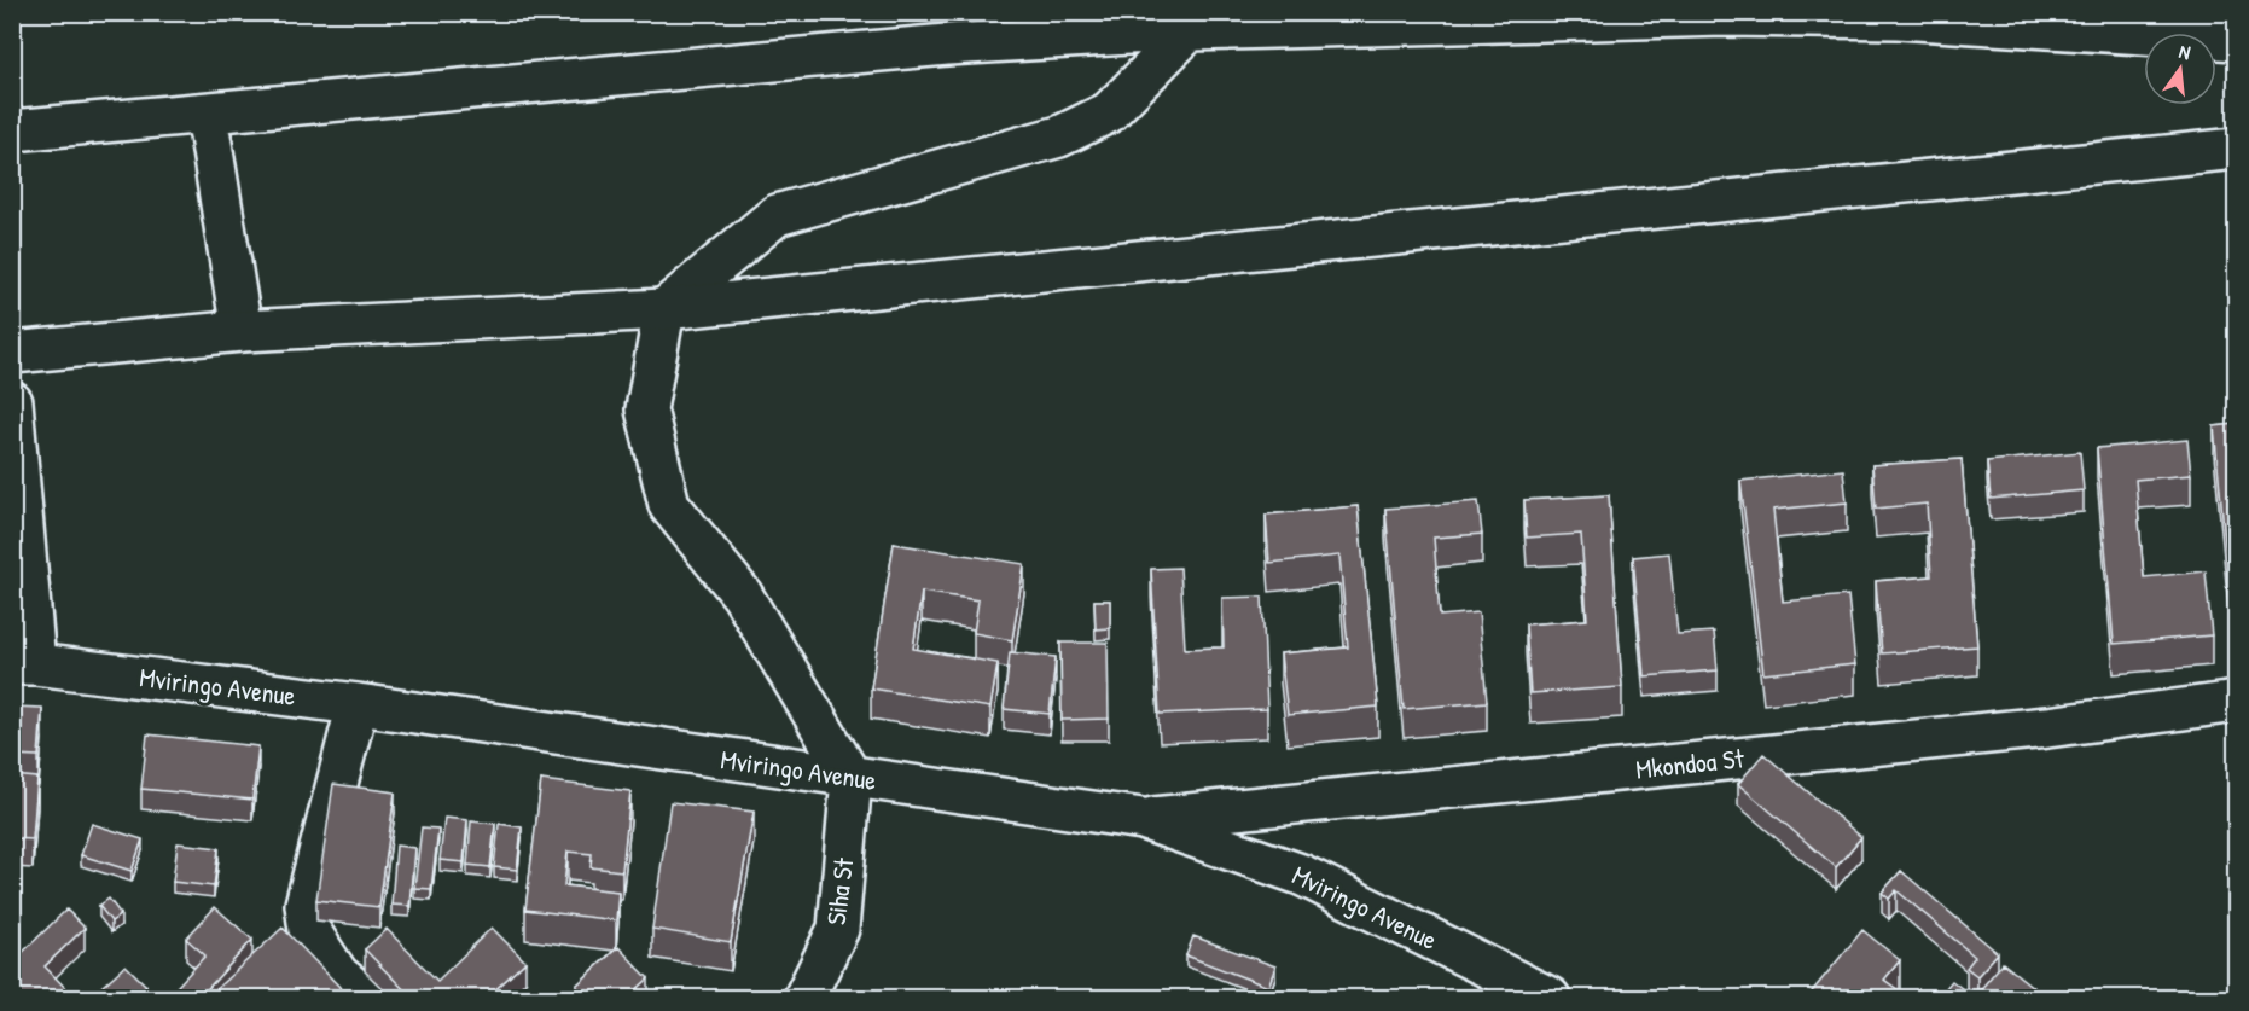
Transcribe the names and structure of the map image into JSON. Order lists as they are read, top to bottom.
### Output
{
  "streets": {
    "main road": ["Mviringo Avenue", "Mkondoa St", "Siha St"]
  },
  "crossings": [
    ["Mviringo Avenue", "Mkondoa St"],
    ["Mviringo Avenue", "Siha St"]
  ],
  "north": "top"
}
